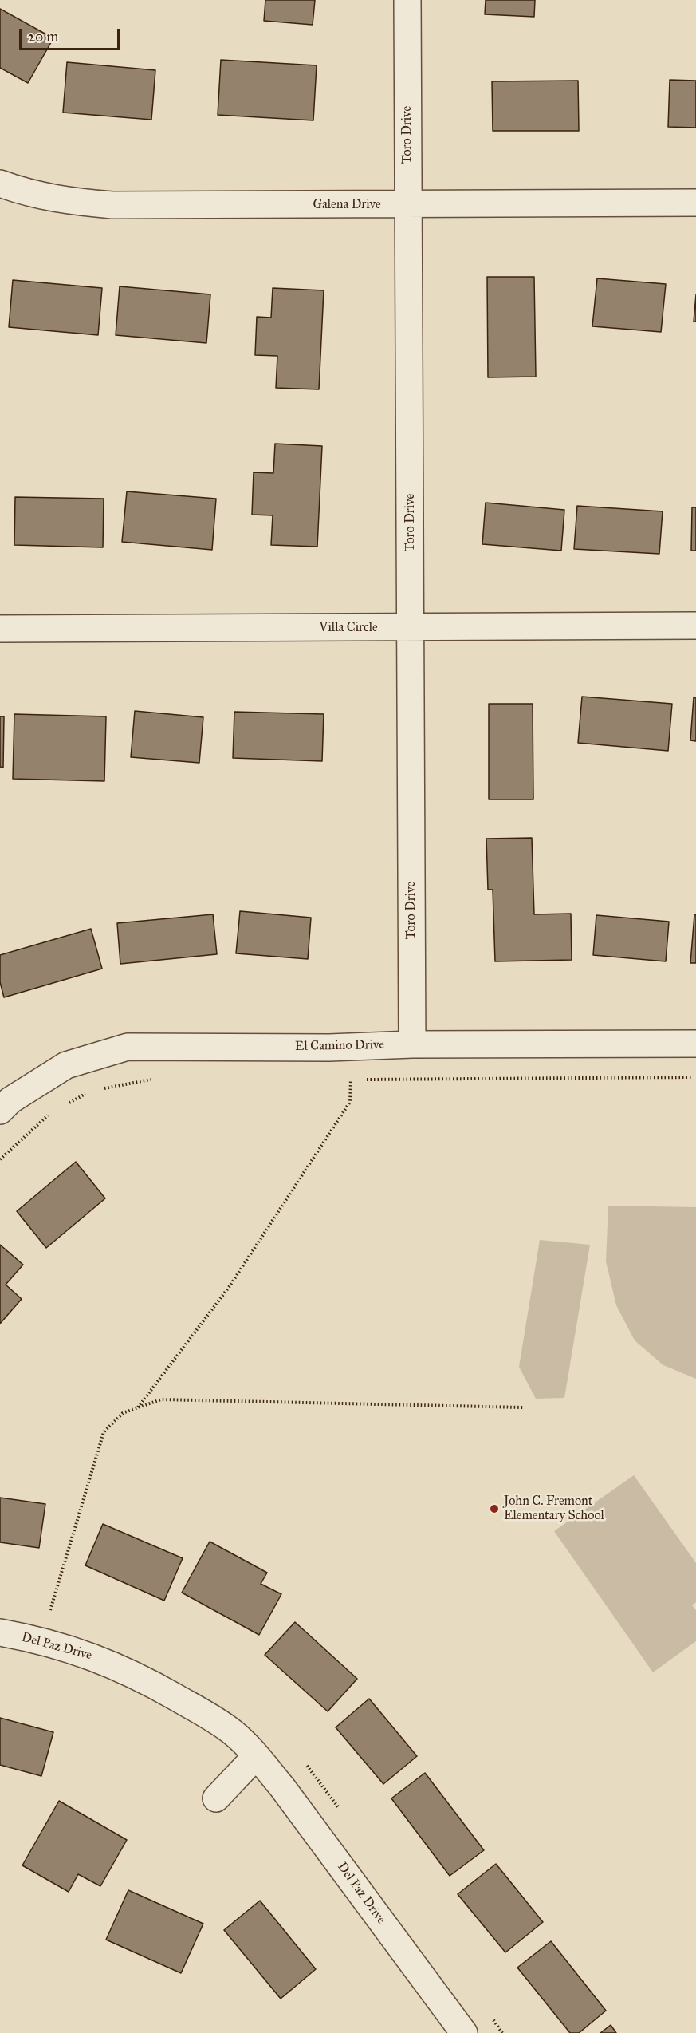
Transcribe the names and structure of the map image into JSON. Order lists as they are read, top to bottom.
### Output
{
  "streets": {
    "street": [
      "Toro Drive",
      "Galena Drive",
      "Villa Circle",
      "El Camino Drive",
      "Del Paz Drive"
    ]
  },
  "crossings": [
    ["Toro Drive", "Galena Drive"],
    ["Toro Drive", "Villa Circle"],
    ["Toro Drive", "El Camino Drive"]
  ],
  "places": ["John C. Fremont Elementary School"],
  "scale_bar": "20 m"
}
